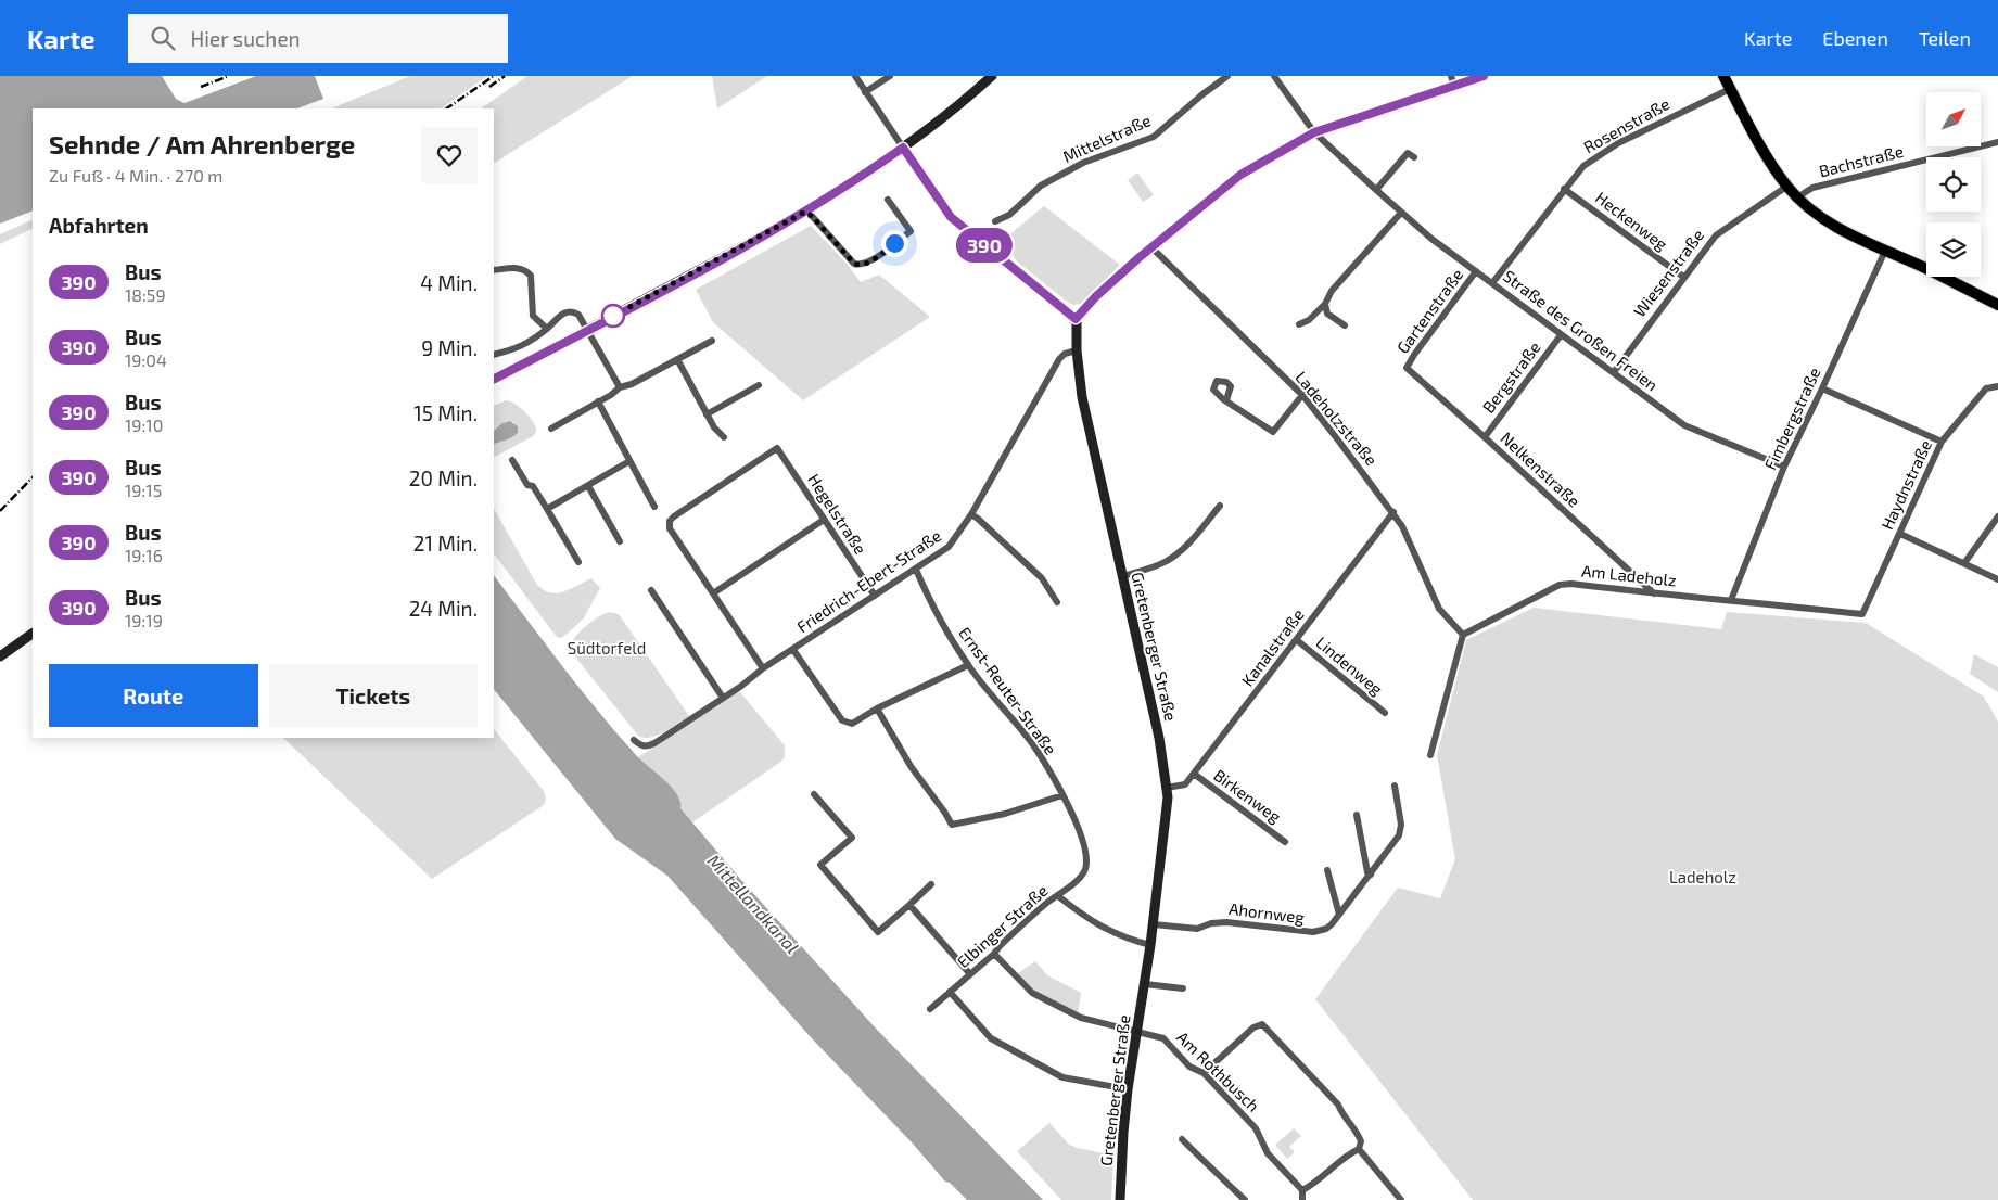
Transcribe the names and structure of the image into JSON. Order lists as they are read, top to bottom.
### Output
{
  "streets": {
    "main road": ["Gretenberger Straße"],
    "street": [
      "Rosenstraße",
      "Mittelstraße",
      "Bachstraße",
      "Heckenweg",
      "Wiesenstraße",
      "Gartenstraße",
      "Straße des Großen Freien",
      "Bergstraße",
      "Ladeholzstraße",
      "Fimbergstraße",
      "Nelkenstraße",
      "Haydnstraße",
      "Hegelstraße",
      "Am Ladeholz",
      "Friedrich-Ebert-Straße",
      "Kanalstraße",
      "Lindenweg",
      "Ernst-Reuter-Straße",
      "Birkenweg",
      "Ahornweg",
      "Elbinger Straße",
      "Am Rothbusch"
    ]
  },
  "crossings": [
    ["Rosenstraße", "Heckenweg"],
    ["Rosenstraße", "Straße des Großen Freien"],
    ["Heckenweg", "Wiesenstraße"],
    ["Wiesenstraße", "Straße des Großen Freien"],
    ["Gartenstraße", "Straße des Großen Freien"],
    ["Gartenstraße", "Nelkenstraße"],
    ["Straße des Großen Freien", "Bergstraße"],
    ["Straße des Großen Freien", "Fimbergstraße"],
    ["Bergstraße", "Nelkenstraße"],
    ["Ladeholzstraße", "Am Ladeholz"],
    ["Ladeholzstraße", "Kanalstraße"],
    ["Fimbergstraße", "Am Ladeholz"],
    ["Nelkenstraße", "Am Ladeholz"],
    ["Haydnstraße", "Am Ladeholz"],
    ["Hegelstraße", "Friedrich-Ebert-Straße"],
    ["Friedrich-Ebert-Straße", "Gretenberger Straße"],
    ["Friedrich-Ebert-Straße", "Ernst-Reuter-Straße"],
    ["Gretenberger Straße", "Kanalstraße"],
    ["Gretenberger Straße", "Ahornweg"],
    ["Gretenberger Straße", "Am Rothbusch"],
    ["Kanalstraße", "Lindenweg"],
    ["Kanalstraße", "Birkenweg"],
    ["Ernst-Reuter-Straße", "Elbinger Straße"],
    ["Elbinger Straße", "Am Rothbusch"]
  ],
  "water": ["Mittellandkanal"],
  "parks": ["Südtorfeld", "Ladeholz"],
  "lines": ["bus line 390"],
  "north": "top right",
  "page": {
    "header": "Karte",
    "search": "Hier suchen",
    "nav": ["Karte", "Ebenen", "Teilen"],
    "on_map": "390",
    "heading": [
      ["Sehnde / Am Ahrenberge", "Zu Fuß · 4 Min. · 270 m"],
      "Abfahrten"
    ],
    "list": [
      {
        "mark": "390",
        "name": "Bus",
        "note": "18:59",
        "value": "4 Min."
      },
      {
        "mark": "390",
        "name": "Bus",
        "note": "19:04",
        "value": "9 Min."
      },
      {
        "mark": "390",
        "name": "Bus",
        "note": "19:10",
        "value": "15 Min."
      },
      {
        "mark": "390",
        "name": "Bus",
        "note": "19:15",
        "value": "20 Min."
      },
      {
        "mark": "390",
        "name": "Bus",
        "note": "19:16",
        "value": "21 Min."
      },
      {
        "mark": "390",
        "name": "Bus",
        "note": "19:19",
        "value": "24 Min."
      }
    ],
    "buttons": ["Route", "Tickets"]
  }
}
